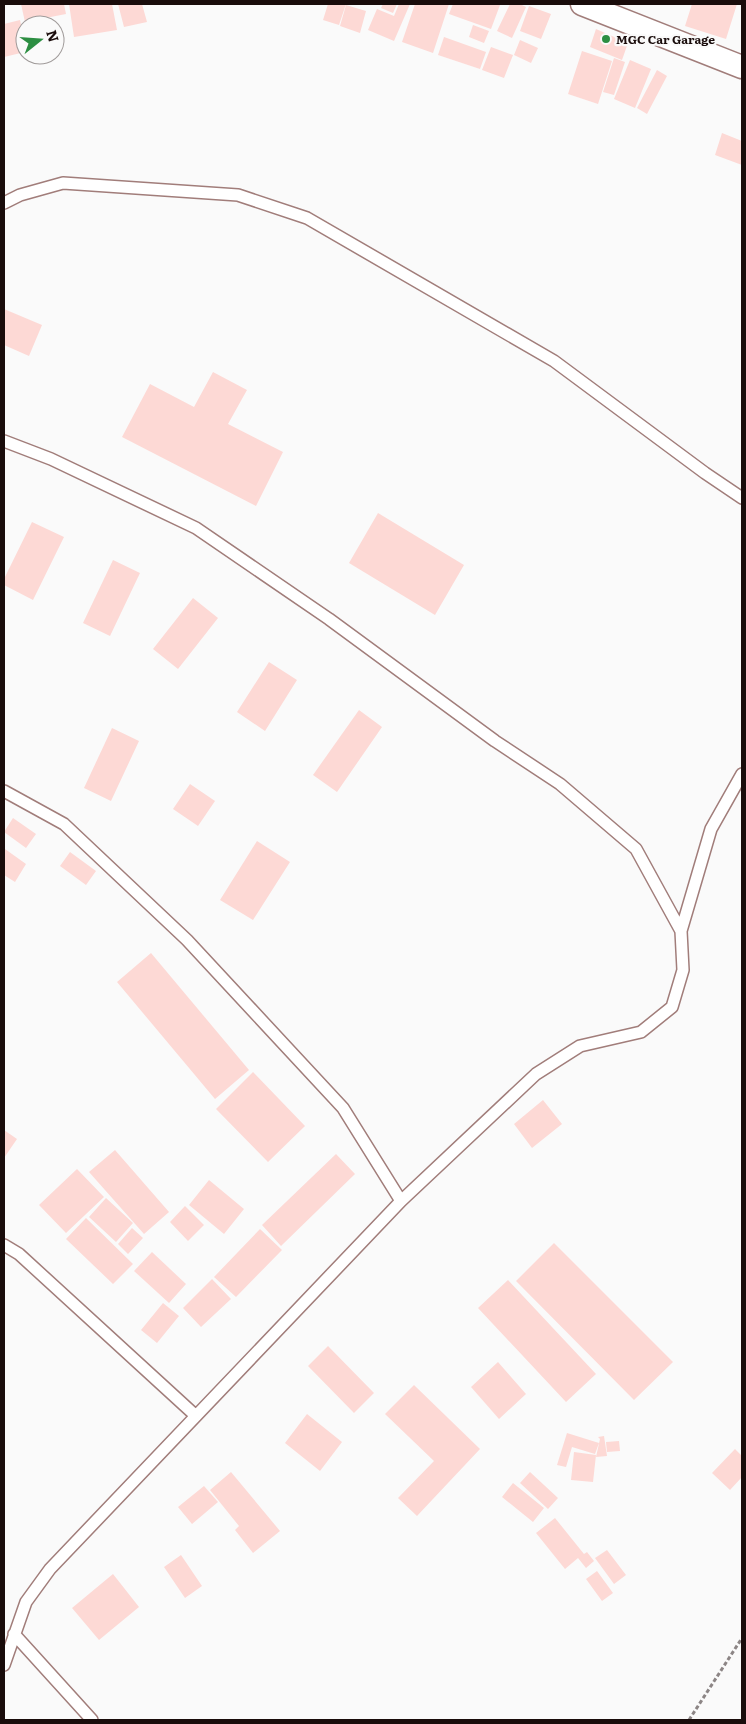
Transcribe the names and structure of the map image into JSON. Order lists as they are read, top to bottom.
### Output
{
  "places": ["MGC Car Garage"],
  "north": "right"
}
